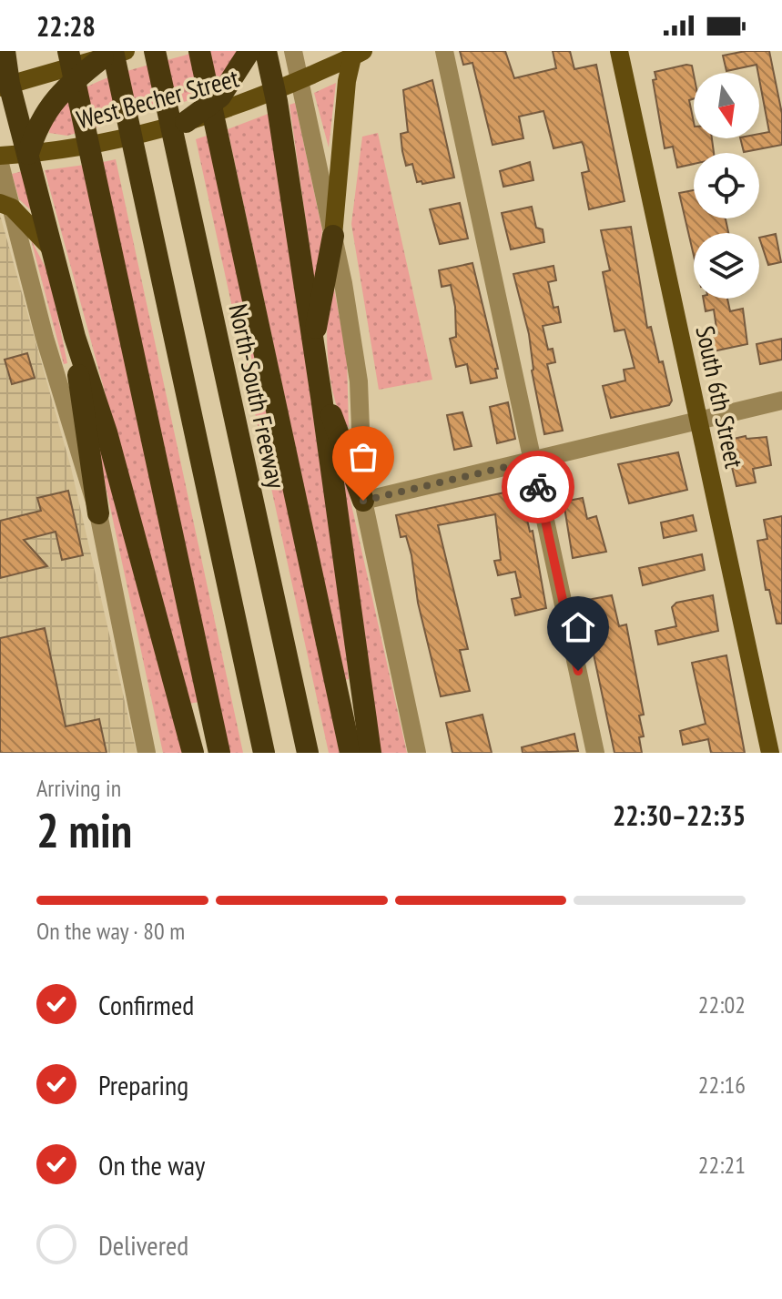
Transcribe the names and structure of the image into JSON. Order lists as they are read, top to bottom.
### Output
{
  "streets": {
    "highway": ["North-South Freeway"],
    "main road": ["West Becher Street", "South 6th Street"]
  },
  "north": "bottom",
  "page": {
    "status": "22:28",
    "heading": ["2 min", "Arriving in", "22:30–22:35"],
    "bar": "On the way · 80 m",
    "list": [
      ["Confirmed", "22:02"],
      ["Preparing", "22:16"],
      ["On the way", "22:21"],
      "Delivered"
    ]
  }
}
